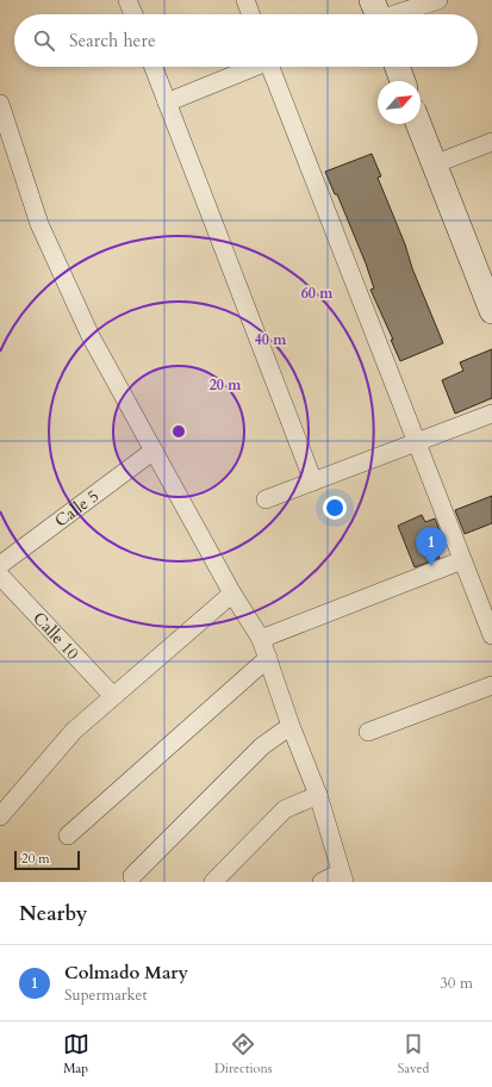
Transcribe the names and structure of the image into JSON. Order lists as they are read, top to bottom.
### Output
{
  "streets": {
    "street": ["Calle 5", "Calle 10"]
  },
  "scale_bar": "20 m",
  "north": "top right",
  "page": {
    "search": "Search here",
    "pins": "1",
    "scale": "20 m",
    "heading": "Nearby",
    "list": [
      {
        "mark": "1",
        "name": "Colmado Mary",
        "note": "Supermarket",
        "value": "30 m"
      }
    ],
    "nav": ["Map", "Directions", "Saved"]
  },
  "rings": ["60 m", "40 m", "20 m"]
}
